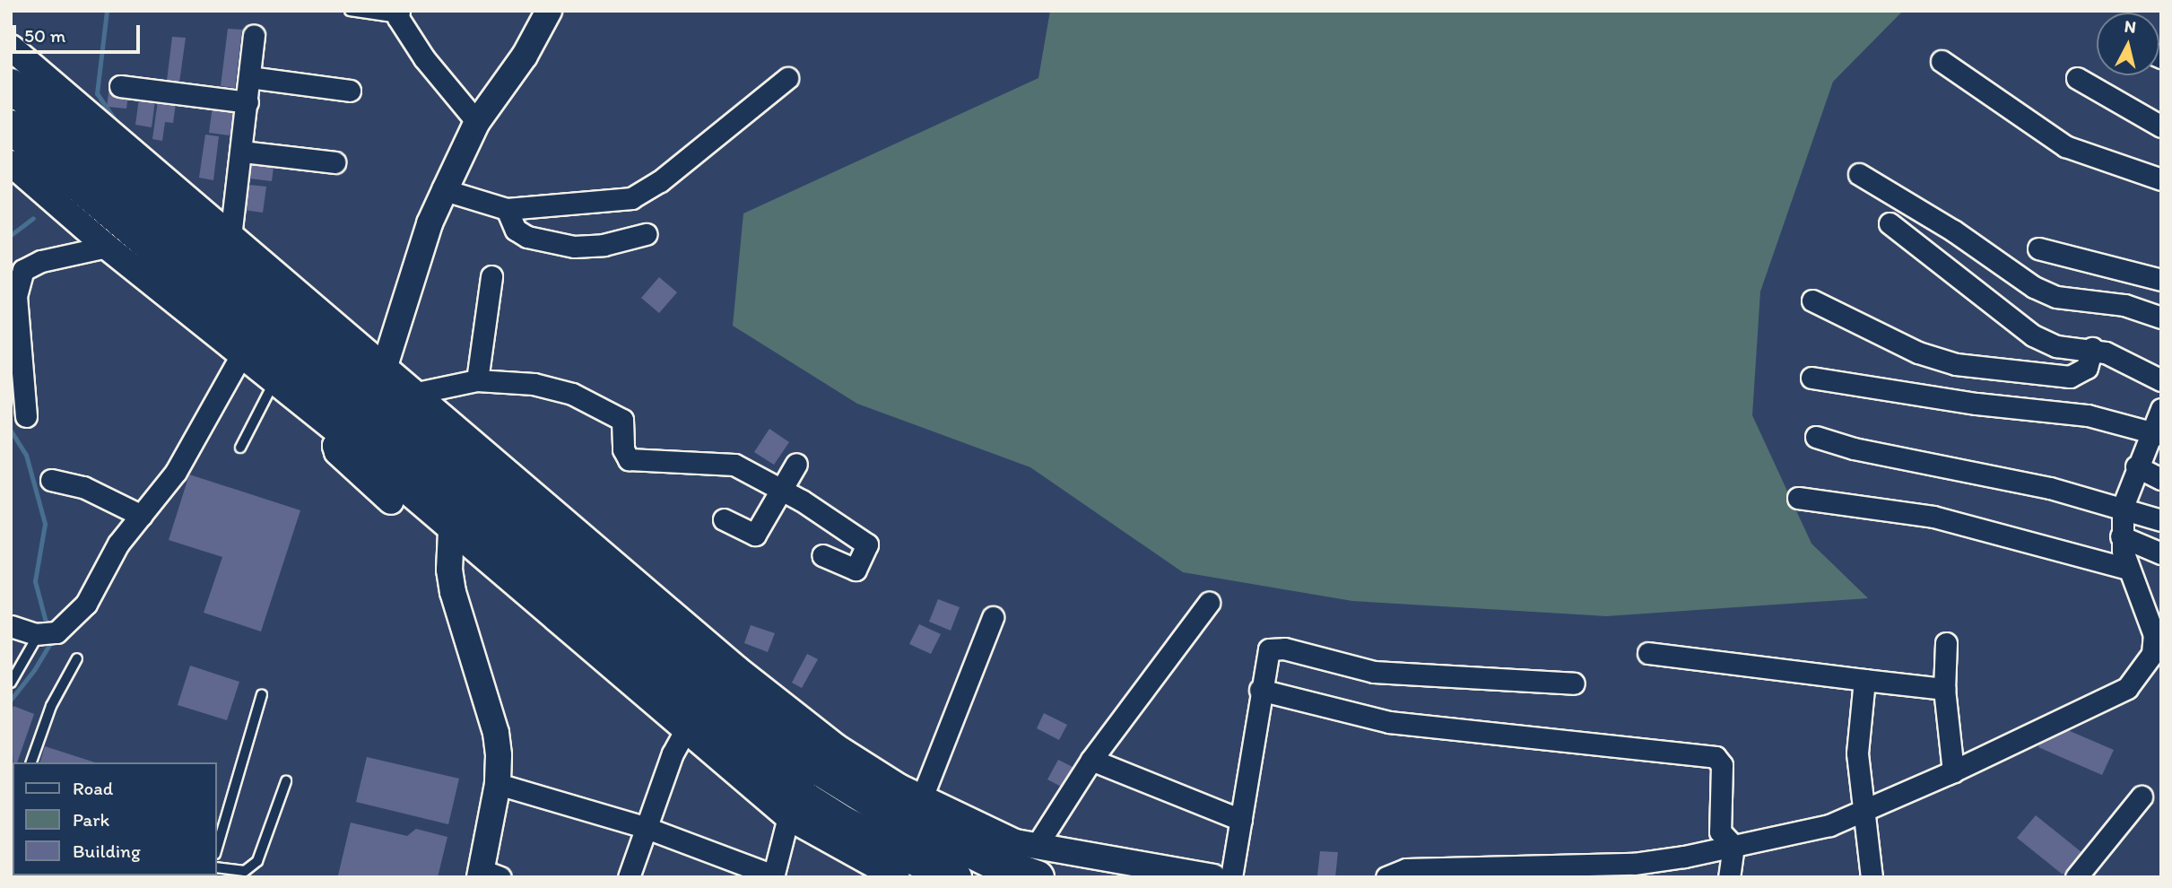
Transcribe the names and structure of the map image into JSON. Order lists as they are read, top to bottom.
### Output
{
  "legend": ["Road", "Park", "Building"],
  "scale_bar": "50 m",
  "north": "top"
}
